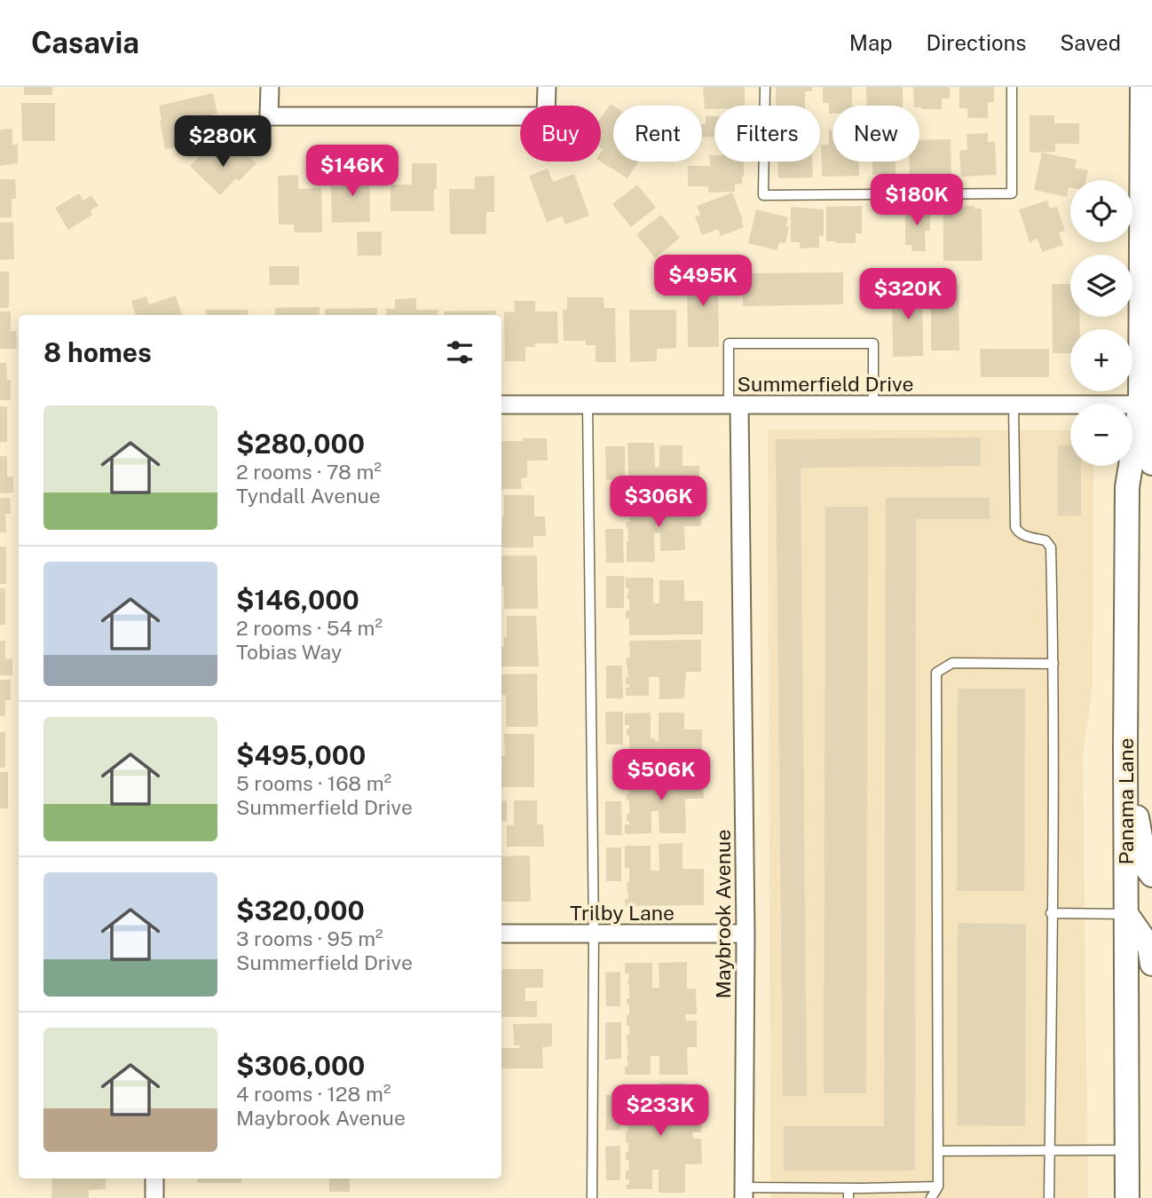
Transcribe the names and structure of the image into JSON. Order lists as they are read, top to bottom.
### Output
{
  "streets": {
    "main road": ["Panama Lane"],
    "street": ["Summerfield Drive", "Trilby Lane", "Maybrook Avenue"]
  },
  "crossings": [
    ["Summerfield Drive", "Panama Lane"],
    ["Summerfield Drive", "Maybrook Avenue"],
    ["Trilby Lane", "Maybrook Avenue"]
  ],
  "page": {
    "header": "Casavia",
    "nav": ["Map", "Directions", "Saved"],
    "chip": [
      "Buy",
      "Rent",
      "Filters",
      "New"
    ],
    "price": [
      "$280K",
      "$146K",
      "$180K",
      "$495K",
      "$320K",
      "$306K",
      "$506K",
      "$233K"
    ],
    "map_buttons": ["+", "−"],
    "heading": "8 homes",
    "list": [
      {
        "name": "$280,000",
        "note": "2 rooms · 78 m² · Tyndall Avenue"
      },
      {
        "name": "$146,000",
        "note": "2 rooms · 54 m² · Tobias Way"
      },
      {
        "name": "$495,000",
        "note": "5 rooms · 168 m² · Summerfield Drive"
      },
      {
        "name": "$320,000",
        "note": "3 rooms · 95 m² · Summerfield Drive"
      },
      {
        "name": "$306,000",
        "note": "4 rooms · 128 m² · Maybrook Avenue"
      }
    ]
  }
}
